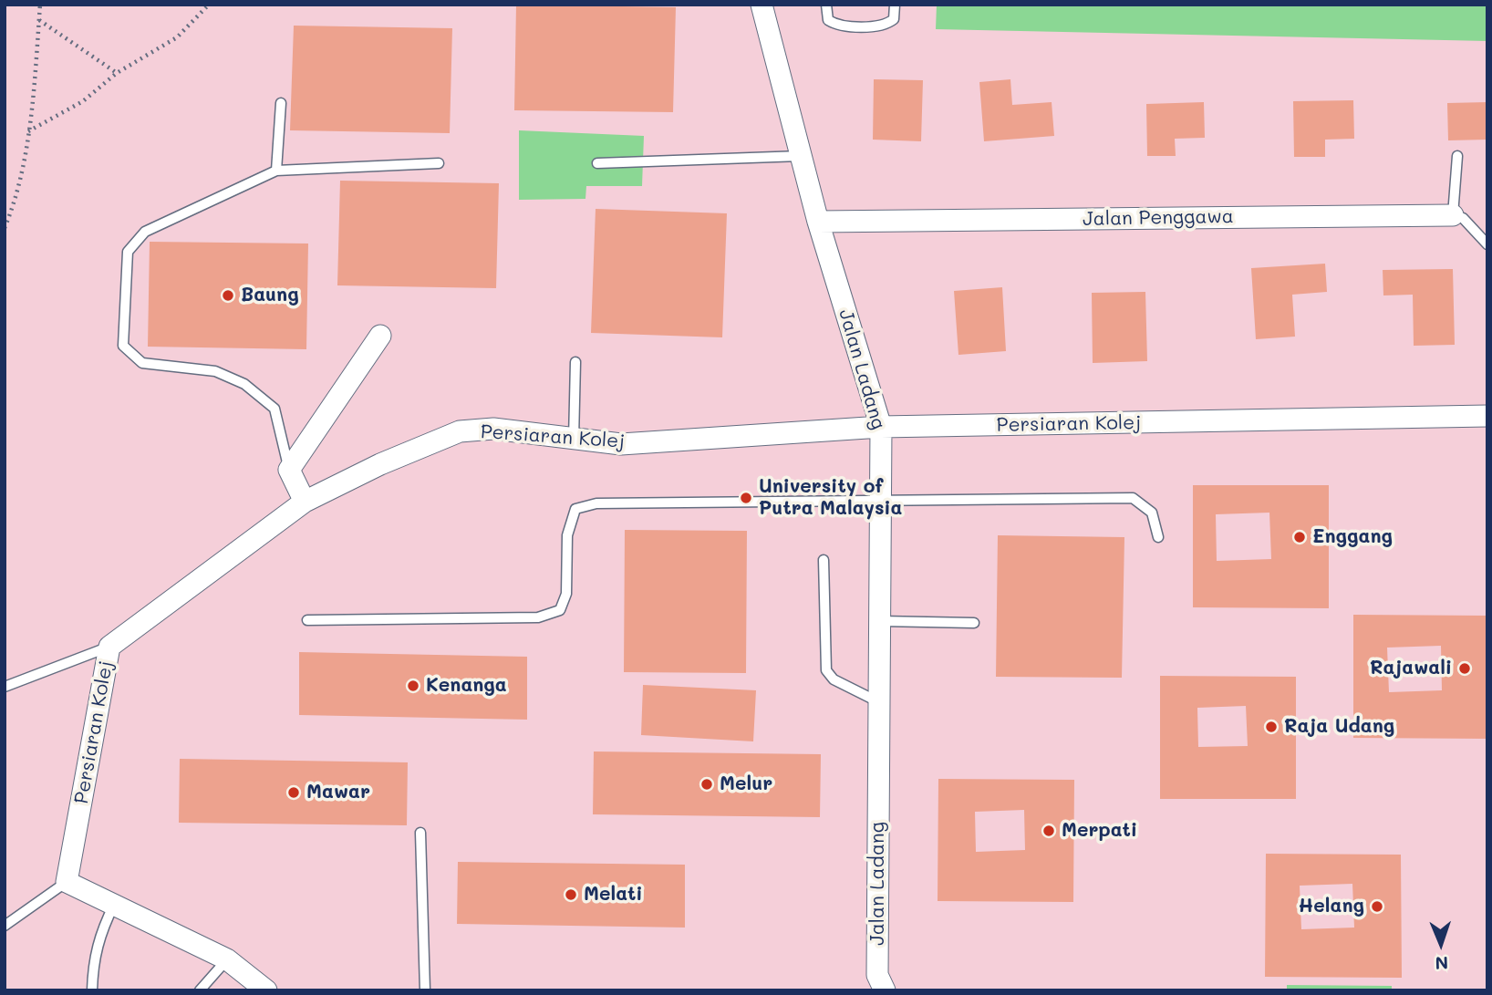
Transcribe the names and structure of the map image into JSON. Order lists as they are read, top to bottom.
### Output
{
  "streets": {
    "street": ["Jalan Penggawa", "Jalan Ladang", "Persiaran Kolej"]
  },
  "crossings": [
    ["Jalan Penggawa", "Jalan Ladang"],
    ["Jalan Ladang", "Persiaran Kolej"]
  ],
  "places": [
    "Baung",
    "University of Putra Malaysia",
    "Enggang",
    "Rajawali",
    "Kenanga",
    "Raja Udang",
    "Melur",
    "Mawar",
    "Merpati",
    "Melati",
    "Helang"
  ],
  "north": "bottom"
}
